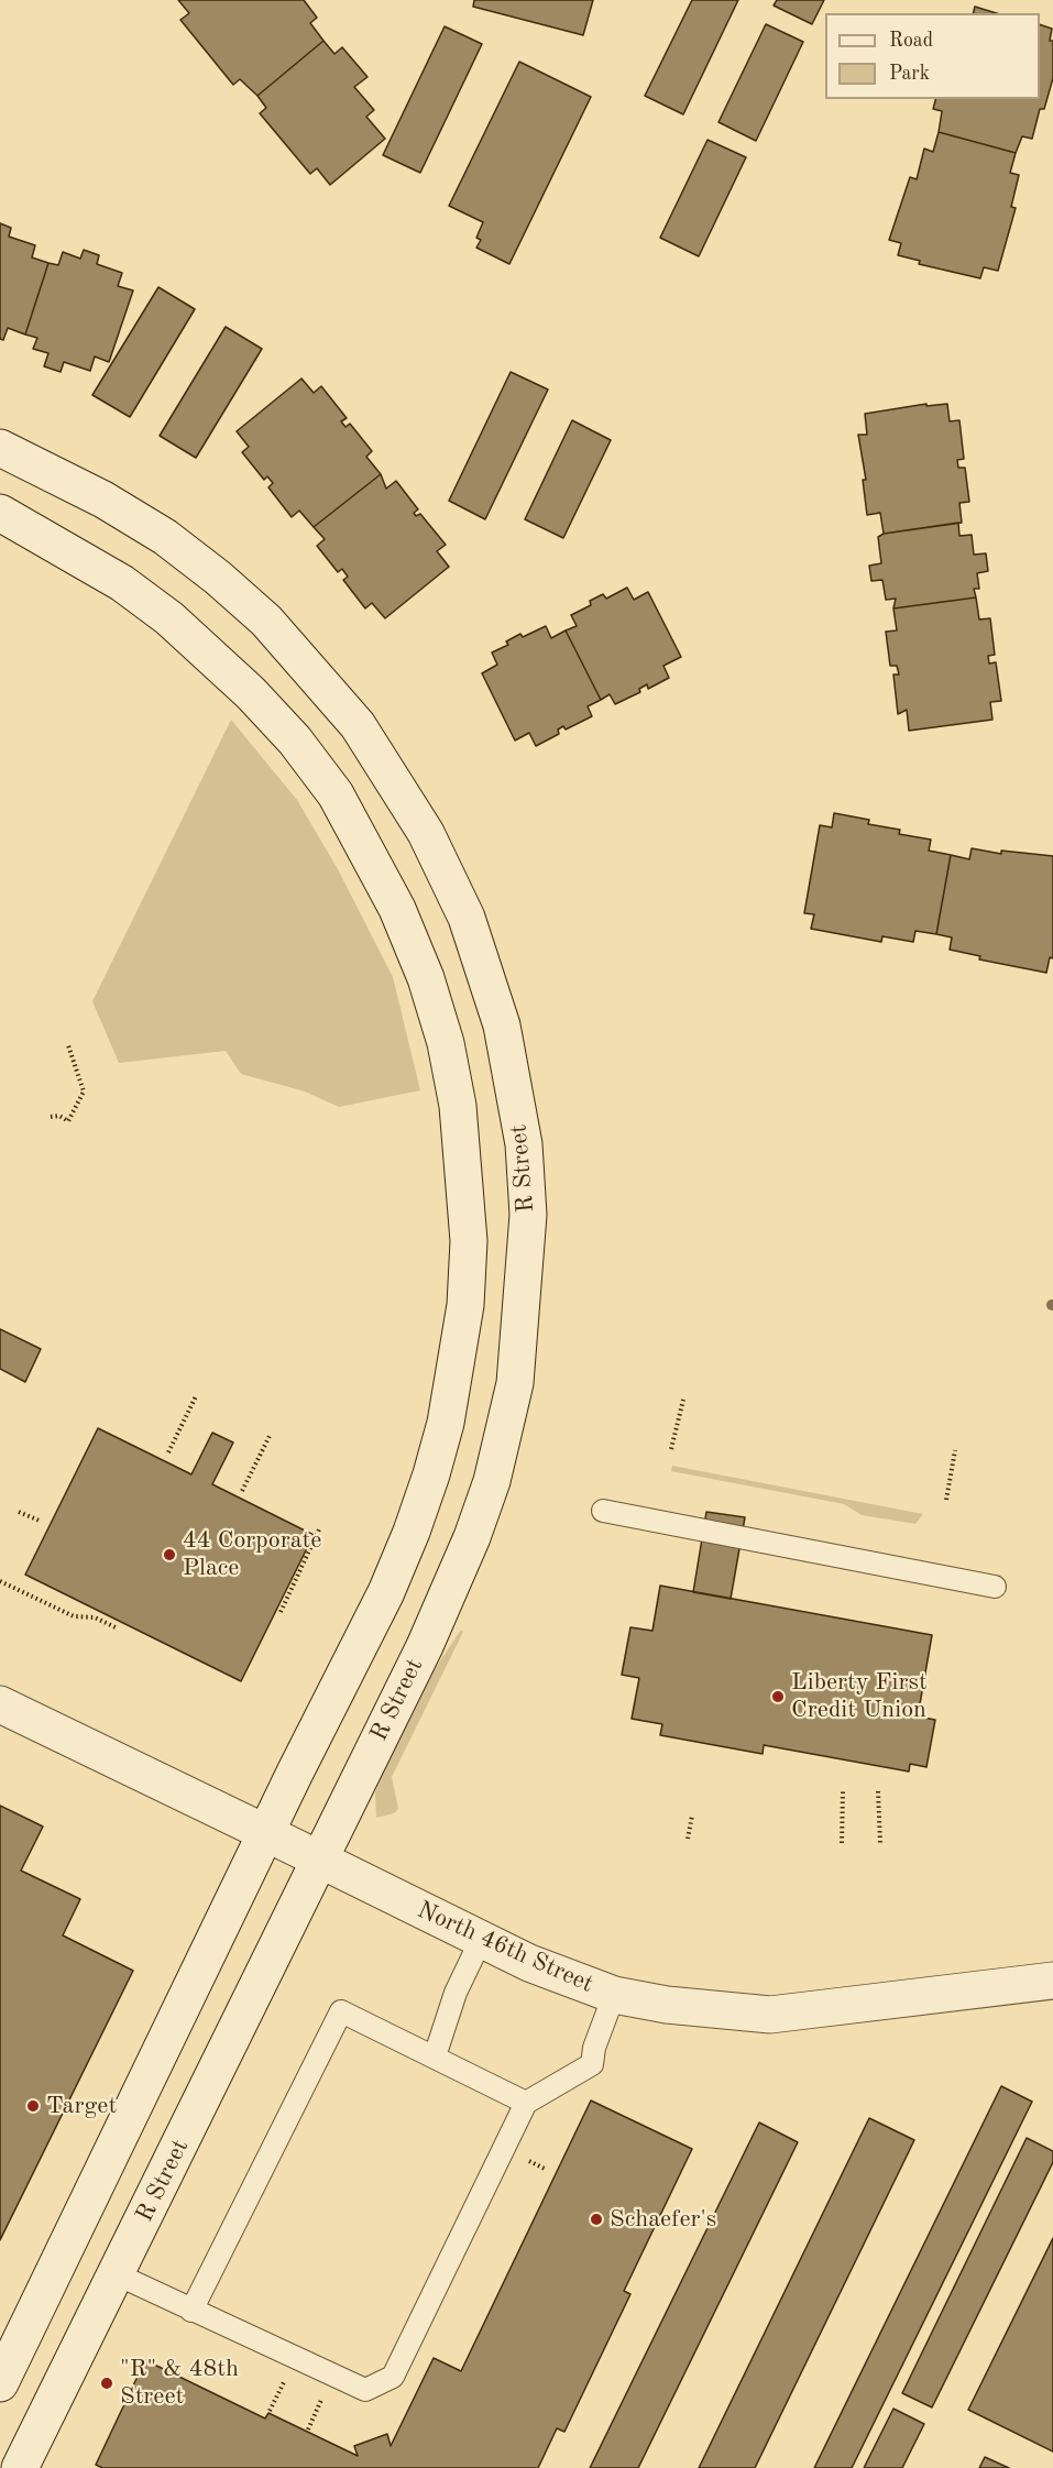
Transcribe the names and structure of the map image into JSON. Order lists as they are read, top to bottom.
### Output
{
  "streets": {
    "main road": ["R Street", "North 46th Street"]
  },
  "crossings": [
    ["R Street", "North 46th Street"]
  ],
  "places": [
    "44 Corporate Place",
    "Liberty First Credit Union",
    "Target",
    "Schaefer's",
    "\"R\" & 48th Street"
  ],
  "legend": ["Road", "Park"]
}
